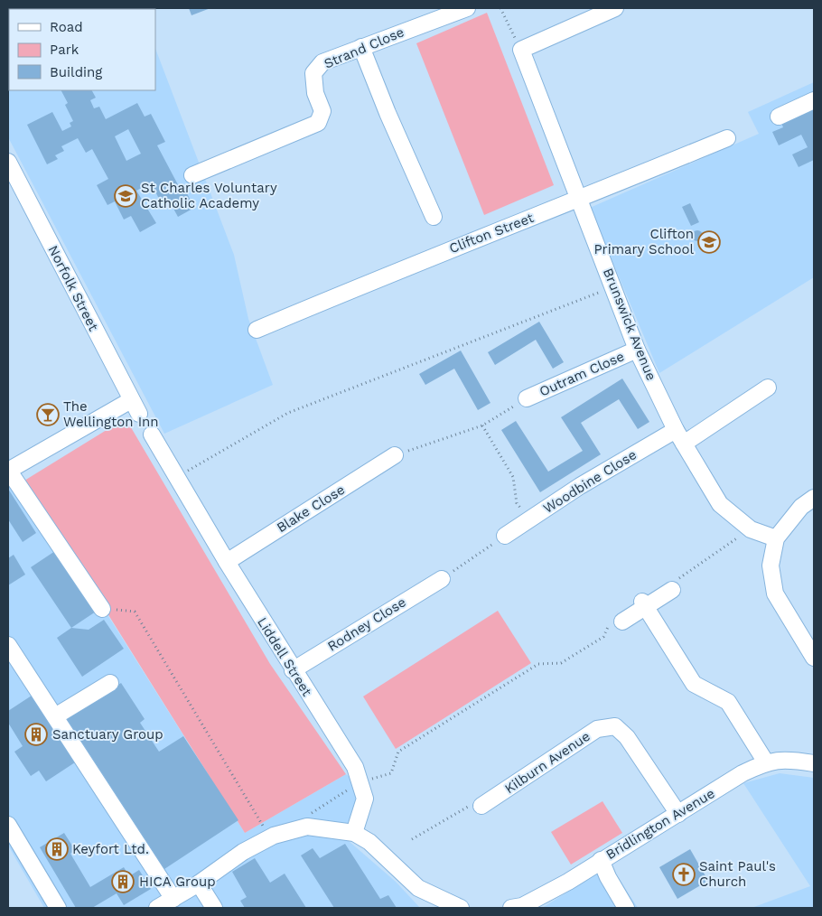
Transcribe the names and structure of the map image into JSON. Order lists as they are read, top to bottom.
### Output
{
  "streets": {
    "street": [
      "Strand Close",
      "Clifton Street",
      "Norfolk Street",
      "Brunswick Avenue",
      "Outram Close",
      "Woodbine Close",
      "Blake Close",
      "Rodney Close",
      "Liddell Street",
      "Kilburn Avenue",
      "Bridlington Avenue"
    ]
  },
  "crossings": [
    ["Clifton Street", "Brunswick Avenue"],
    ["Brunswick Avenue", "Outram Close"],
    ["Brunswick Avenue", "Woodbine Close"],
    ["Blake Close", "Liddell Street"],
    ["Rodney Close", "Liddell Street"],
    ["Kilburn Avenue", "Bridlington Avenue"]
  ],
  "places": {
    "school or university": ["St Charles Voluntary Catholic Academy", "Clifton Primary School"],
    "bar": ["The Wellington Inn"],
    "building": ["Sanctuary Group", "Keyfort Ltd.", "HICA Group"],
    "church": ["Saint Paul's Church"]
  },
  "legend": ["Road", "Park", "Building"]
}
